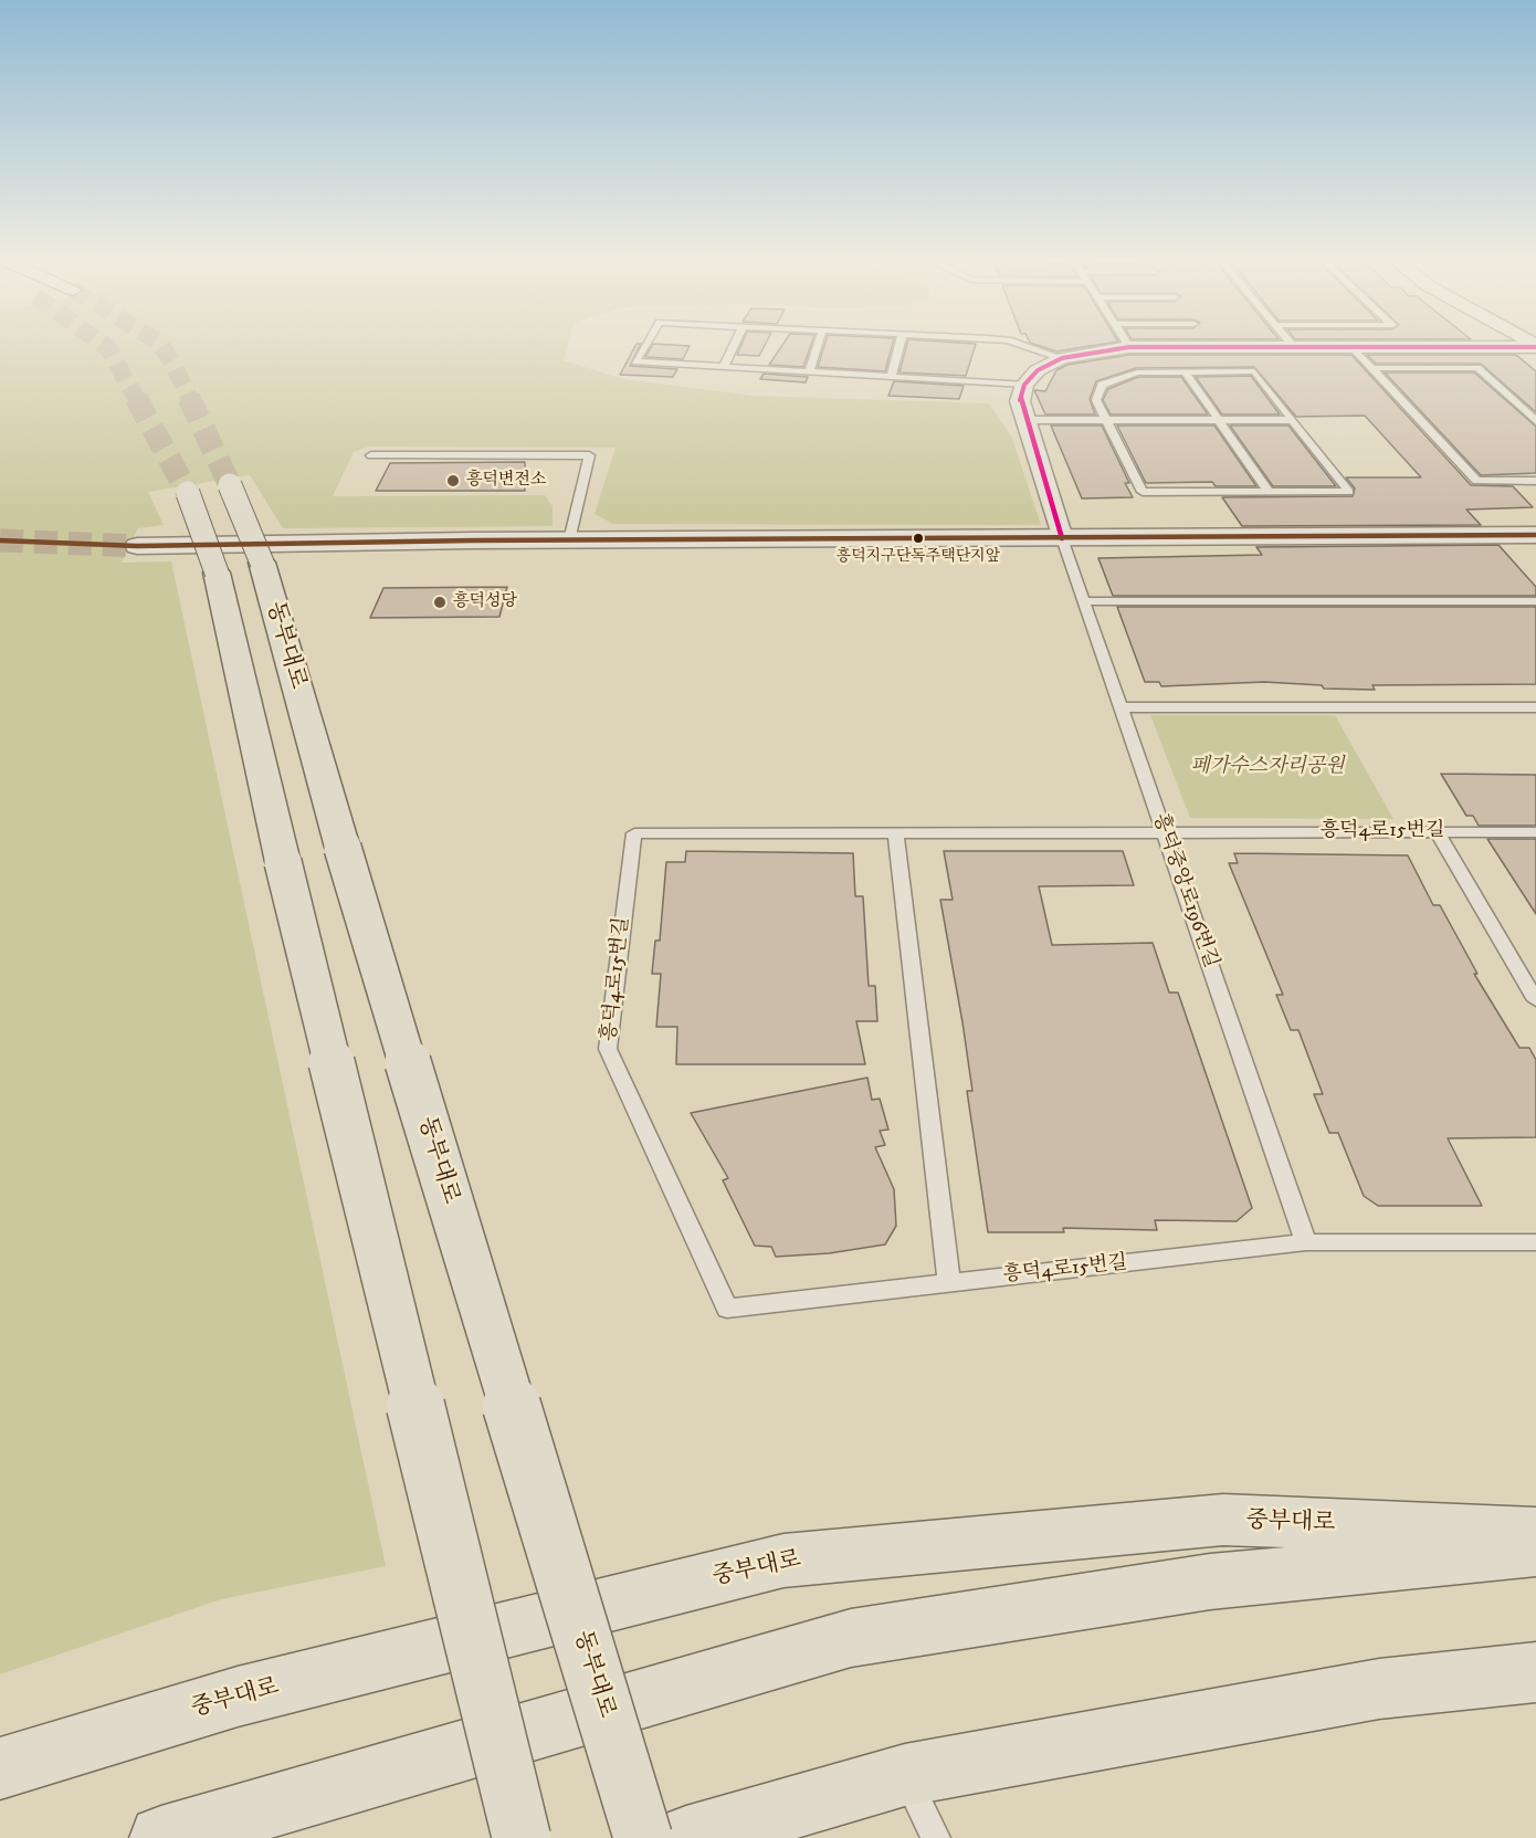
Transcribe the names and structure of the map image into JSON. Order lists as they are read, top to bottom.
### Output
{
  "streets": {
    "main road": ["동부대로", "중부대로"],
    "lane": ["흥덕4로15번길", "흥덕중앙로196번길"]
  },
  "crossings": [
    ["흥덕4로15번길", "흥덕중앙로196번길"]
  ],
  "parks": ["페가수스자리공원"],
  "places": ["흥덕변전소", "흥덕지구단독주택단지앞", "흥덕성당"]
}
